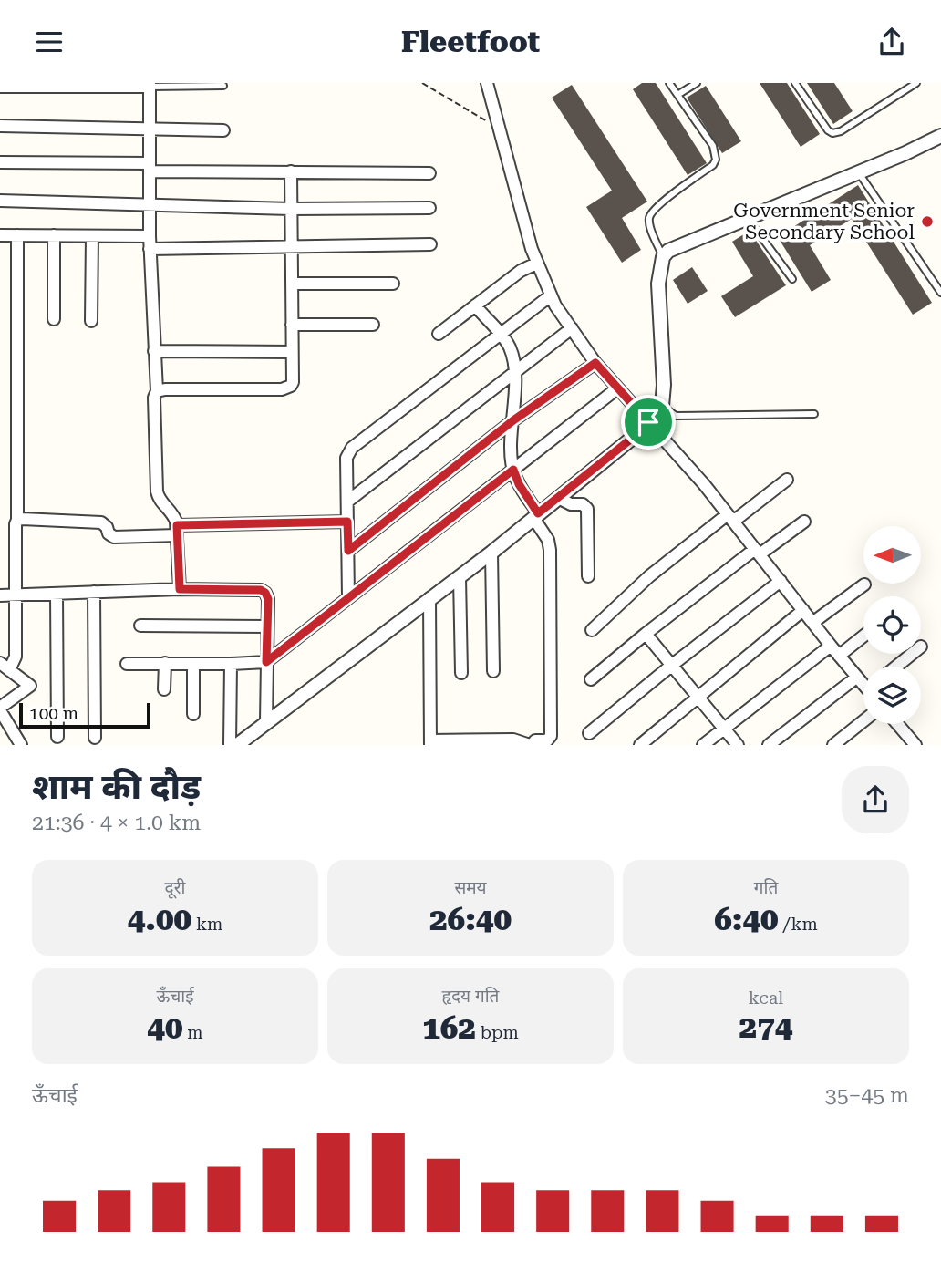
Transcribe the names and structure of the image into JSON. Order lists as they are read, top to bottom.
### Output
{
  "places": ["Government Senior Secondary School"],
  "scale_bar": "100 m",
  "north": "left",
  "page": {
    "header": "Fleetfoot",
    "scale": "100 m",
    "heading": ["शाम की दौड़", "21:36 · 4 × 1.0 km"],
    "stats": [
      ["दूरी", "4.00 km"],
      ["समय", "26:40"],
      ["गति", "6:40 /km"],
      ["ऊँचाई", "40 m"],
      ["हृदय गति", "162 bpm"],
      ["kcal", "274"]
    ],
    "chart": ["ऊँचाई", "35–45 m"]
  }
}
